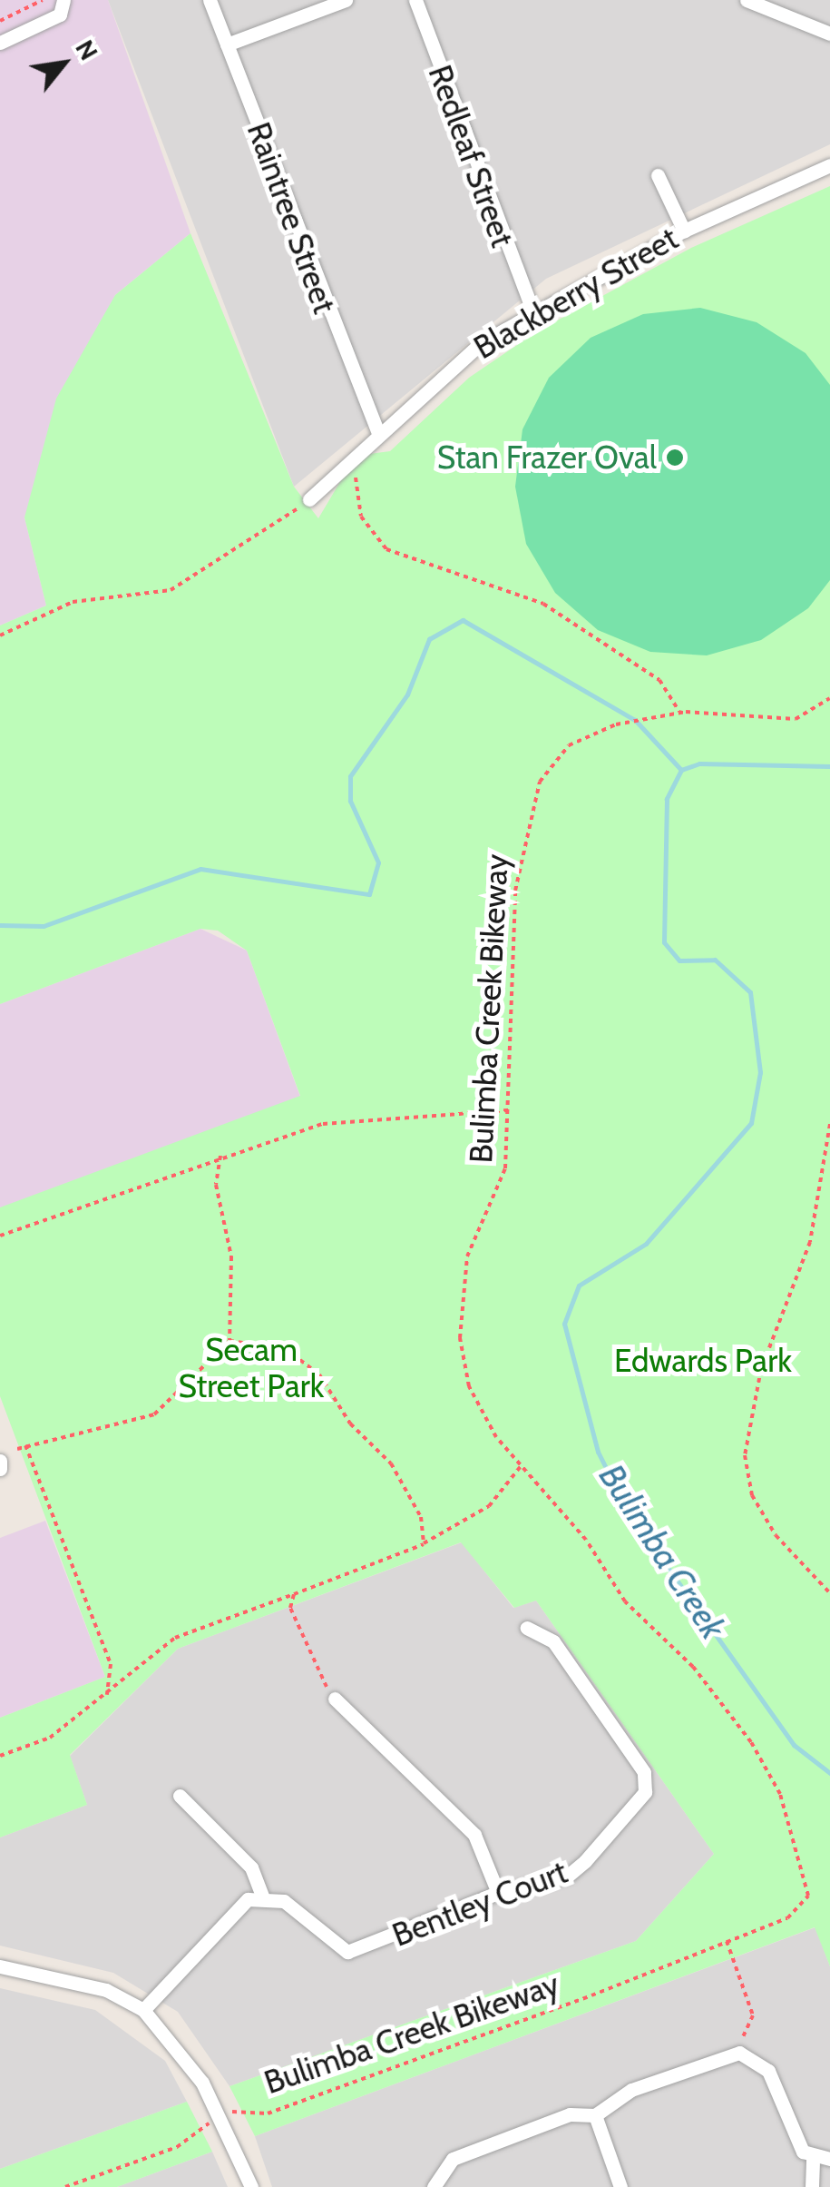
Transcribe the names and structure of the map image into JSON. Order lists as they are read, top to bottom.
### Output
{
  "streets": {
    "street": [
      "Redleaf Street",
      "Raintree Street",
      "Blackberry Street",
      "Bentley Court"
    ],
    "path": ["Bulimba Creek Bikeway"]
  },
  "crossings": [
    ["Redleaf Street", "Blackberry Street"],
    ["Raintree Street", "Blackberry Street"]
  ],
  "water": ["Bulimba Creek"],
  "parks": ["Secam Street Park", "Edwards Park"],
  "places": ["Stan Frazer Oval"],
  "north": "top right"
}
